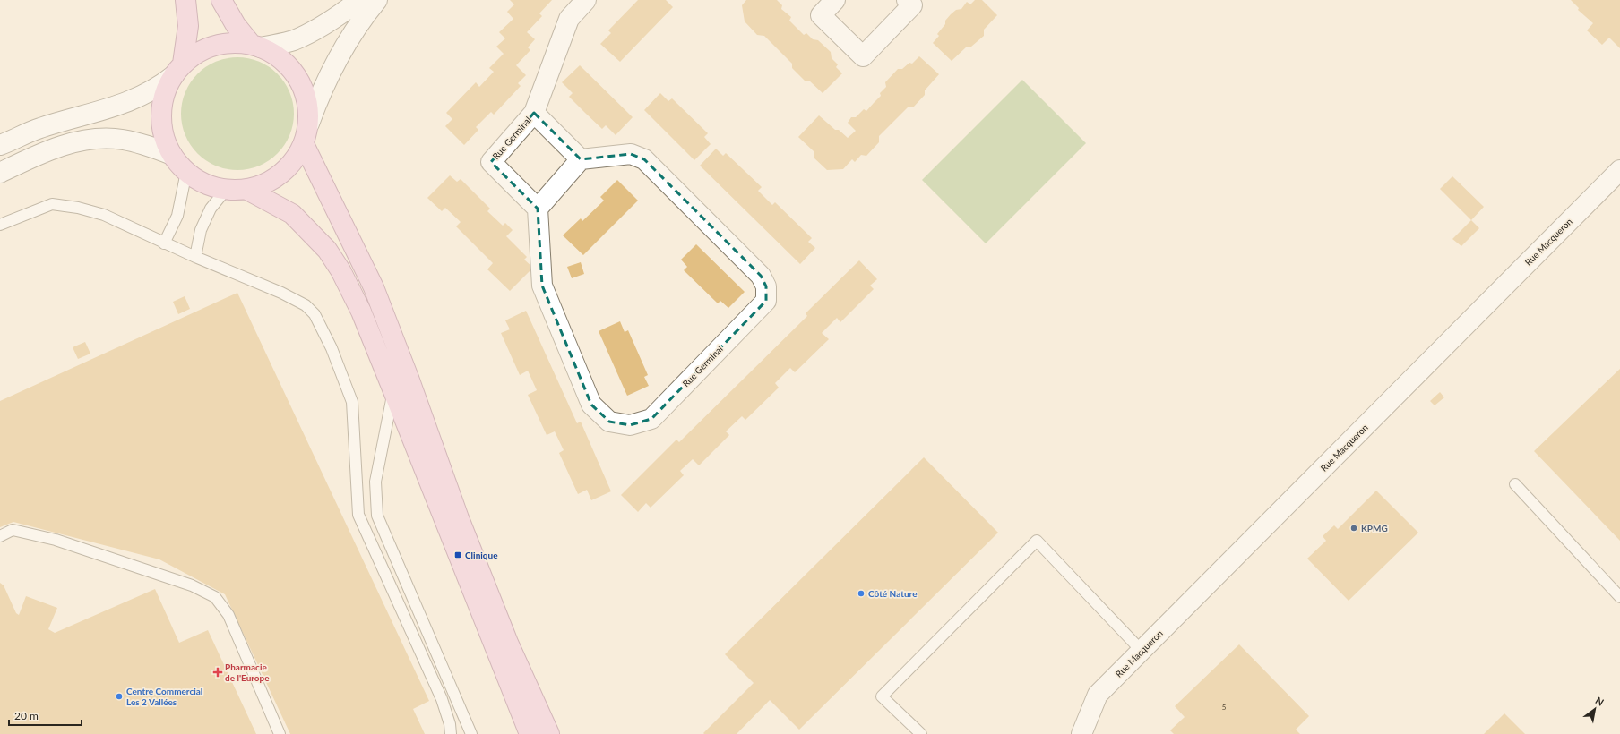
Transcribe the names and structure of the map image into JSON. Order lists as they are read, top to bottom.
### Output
{
  "streets": {
    "street": ["Rue Germinal", "Rue Macqueron"]
  },
  "places": {
    "other": ["KPMG", "Côté Nature", "Centre Commercial Les 2 Vallées"],
    "transit": ["Clinique"],
    "health": ["Pharmacie de l'Europe"]
  },
  "house_numbers": ["5"],
  "scale_bar": "20 m",
  "north": "top right"
}
